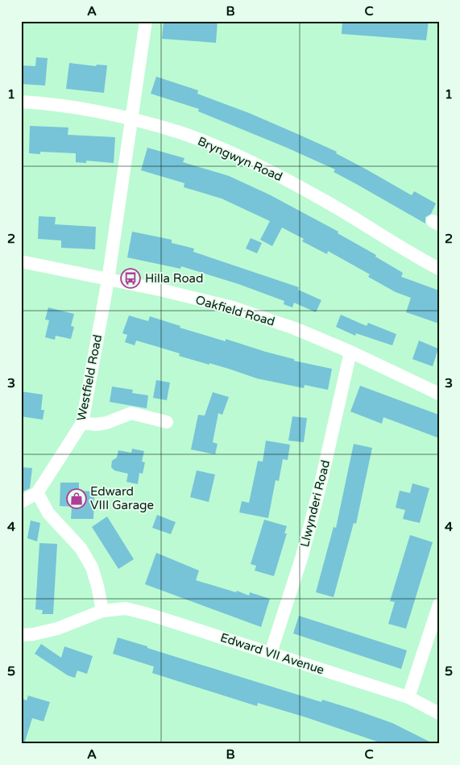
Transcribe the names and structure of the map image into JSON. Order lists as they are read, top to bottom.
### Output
{
  "streets": {
    "street": [
      "Bryngwyn Road",
      "Oakfield Road",
      "Westfield Road",
      "Llwynderi Road",
      "Edward VII Avenue"
    ]
  },
  "crossings": [
    ["Oakfield Road", "Westfield Road"],
    ["Oakfield Road", "Llwynderi Road"],
    ["Llwynderi Road", "Edward VII Avenue"]
  ],
  "places": {
    "bus stop": ["Hilla Road"],
    "shop": ["Edward VIII Garage"]
  },
  "grid": {
    "columns": ["A", "B", "C"],
    "rows": [
      "1",
      "2",
      "3",
      "4",
      "5"
    ]
  }
}
